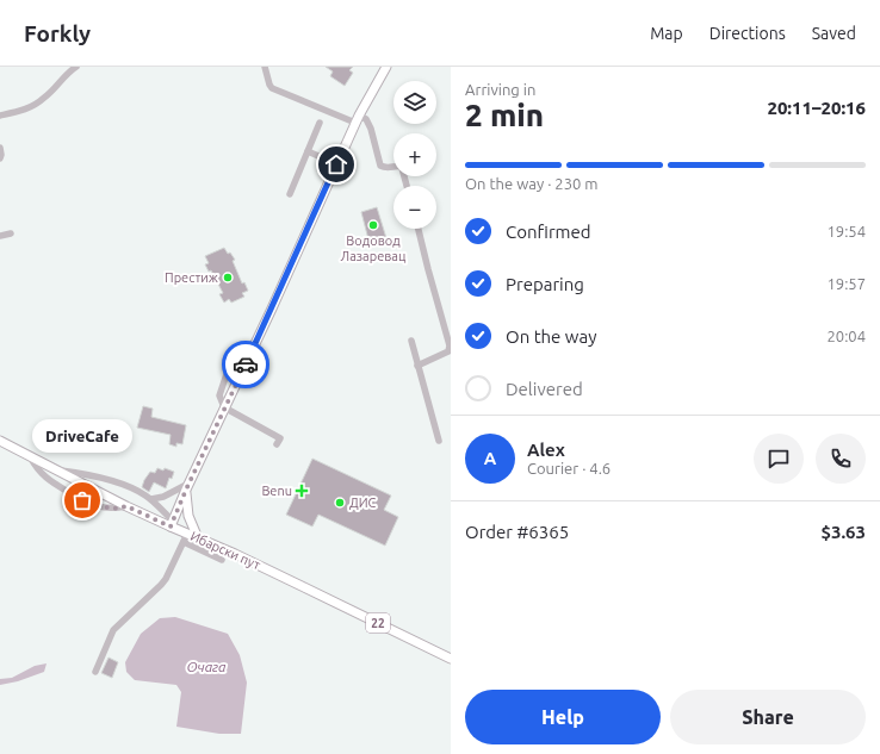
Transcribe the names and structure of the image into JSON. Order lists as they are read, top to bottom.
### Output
{
  "streets": {
    "main road": ["Ибарски пут", "22"]
  },
  "water": ["Очага"],
  "places": {
    "other": [
      "Водовод Лазаревац",
      "Престиж",
      "DriveCafe",
      "ДИС"
    ],
    "health": ["Benu"]
  },
  "page": {
    "header": "Forkly",
    "nav": ["Map", "Directions", "Saved"],
    "heading": ["2 min", "Arriving in", "20:11–20:16"],
    "panel": [
      "Alex",
      "Courier · 4.6",
      "Order #6365",
      "$3.63"
    ],
    "map_buttons": ["+", "−"],
    "bar": "On the way · 230 m",
    "list": [
      ["Confirmed", "19:54"],
      ["Preparing", "19:57"],
      ["On the way", "20:04"],
      "Delivered"
    ],
    "bubble": "DriveCafe",
    "round": "A",
    "buttons": ["Help", "Share"]
  }
}
